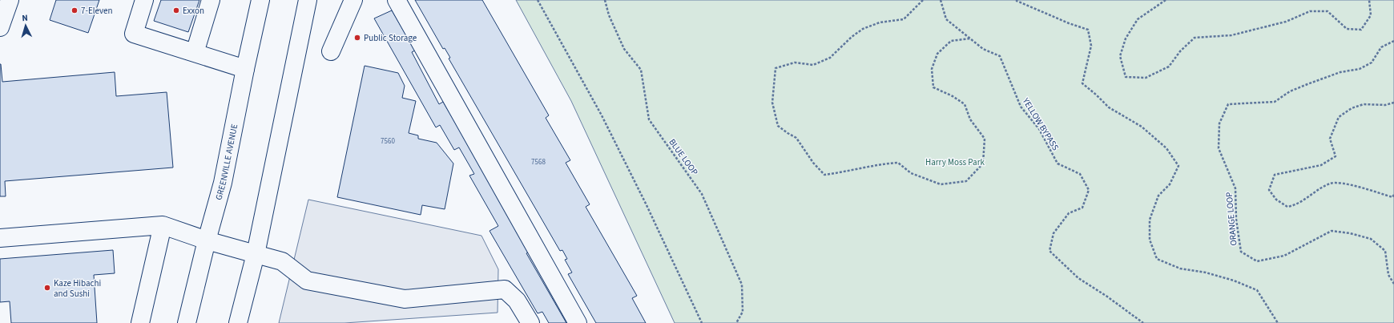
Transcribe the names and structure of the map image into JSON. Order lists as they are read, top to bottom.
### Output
{
  "streets": {
    "main road": ["GREENVILLE AVENUE"],
    "path": ["YELLOW BYPASS", "BLUE LOOP", "ORANGE LOOP"]
  },
  "parks": ["Harry Moss Park"],
  "places": [
    "7-Eleven",
    "Exxon",
    "Public Storage",
    "Kaze Hibachi and Sushi"
  ],
  "house_numbers": ["7560", "7568"],
  "north": "top"
}
